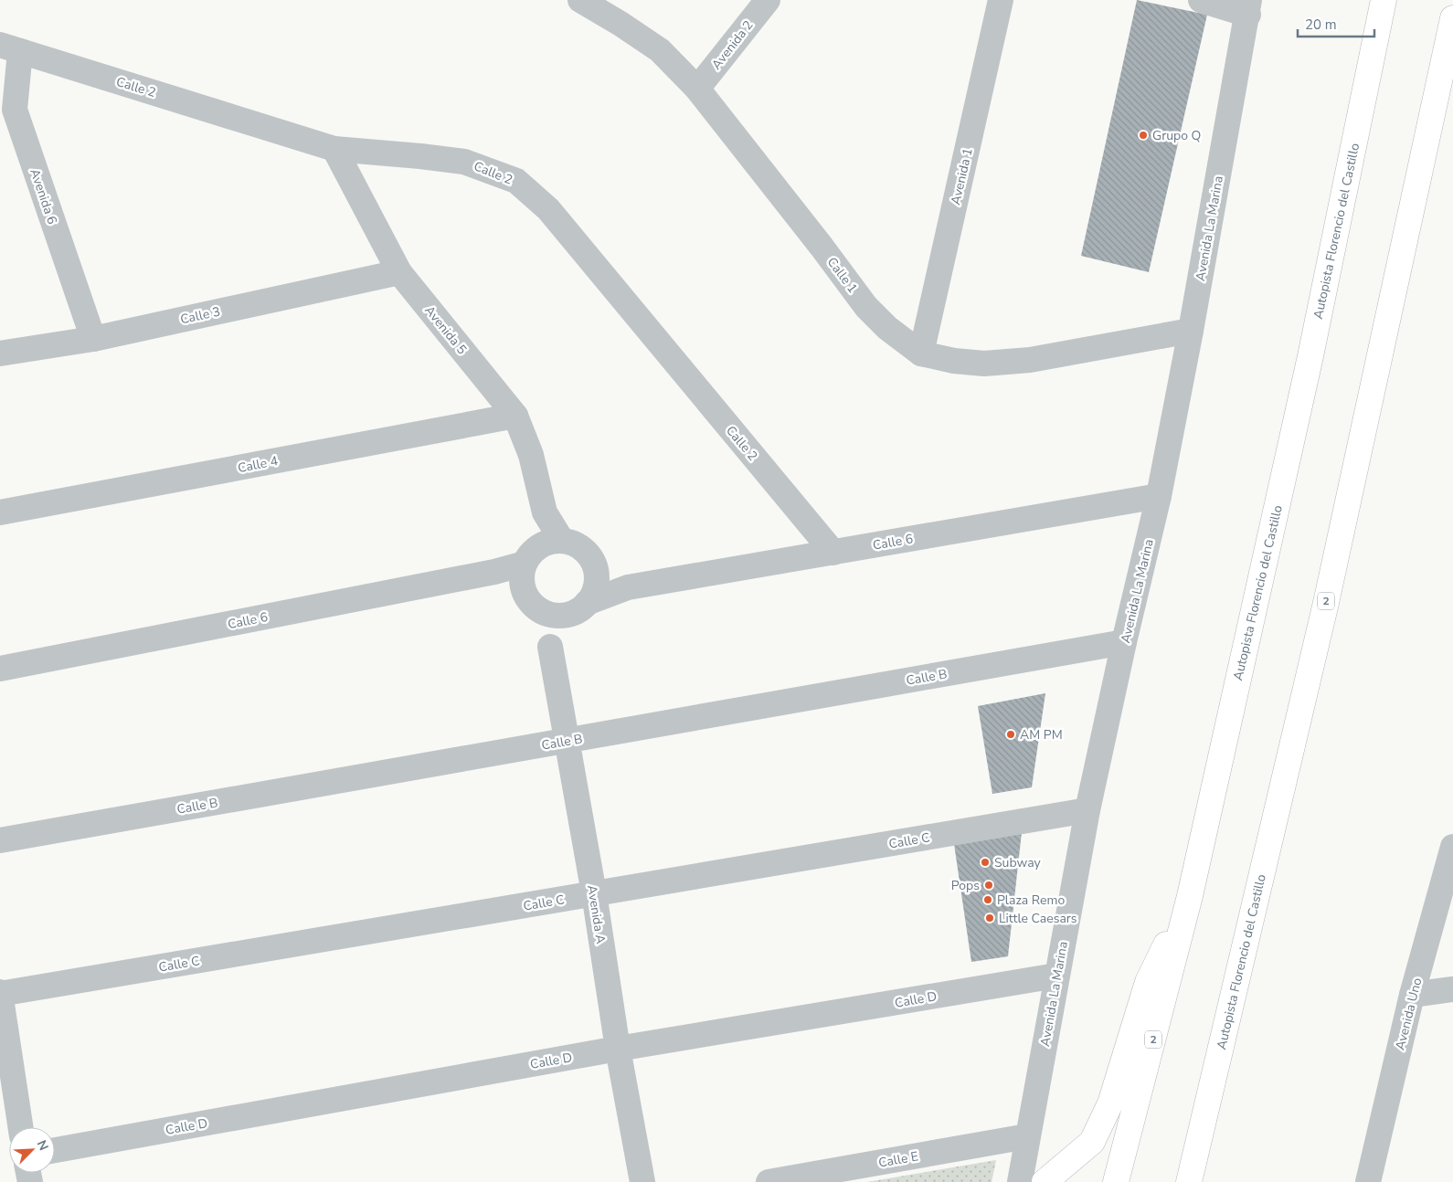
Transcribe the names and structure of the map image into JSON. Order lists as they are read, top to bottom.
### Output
{
  "streets": {
    "highway": ["Autopista Florencio del Castillo", "2"],
    "street": [
      "Avenida 2",
      "Calle 2",
      "Avenida 1",
      "Avenida 6",
      "Avenida La Marina",
      "Calle 1",
      "Calle 3",
      "Avenida 5",
      "Calle 4",
      "Calle 6",
      "Calle B",
      "Calle C",
      "Avenida A",
      "Calle D",
      "Avenida Uno",
      "Calle E"
    ]
  },
  "crossings": [
    ["Avenida 2", "Calle 1"],
    ["Calle 2", "Avenida 6"],
    ["Calle 2", "Avenida 5"],
    ["Calle 2", "Calle 6"],
    ["Avenida 1", "Calle 1"],
    ["Avenida 6", "Calle 3"],
    ["Avenida La Marina", "Calle 1"],
    ["Avenida La Marina", "Calle 6"],
    ["Avenida La Marina", "Calle B"],
    ["Avenida La Marina", "Calle C"],
    ["Avenida La Marina", "Calle D"],
    ["Avenida La Marina", "Calle E"],
    ["Calle 3", "Avenida 5"],
    ["Avenida 5", "Calle 4"],
    ["Avenida 5", "Calle 6"],
    ["Calle B", "Avenida A"],
    ["Calle C", "Avenida A"],
    ["Avenida A", "Calle D"]
  ],
  "places": [
    "Grupo Q",
    "AM PM",
    "Subway",
    "Pops",
    "Plaza Remo",
    "Little Caesars"
  ],
  "scale_bar": "20 m",
  "north": "top right"
}
